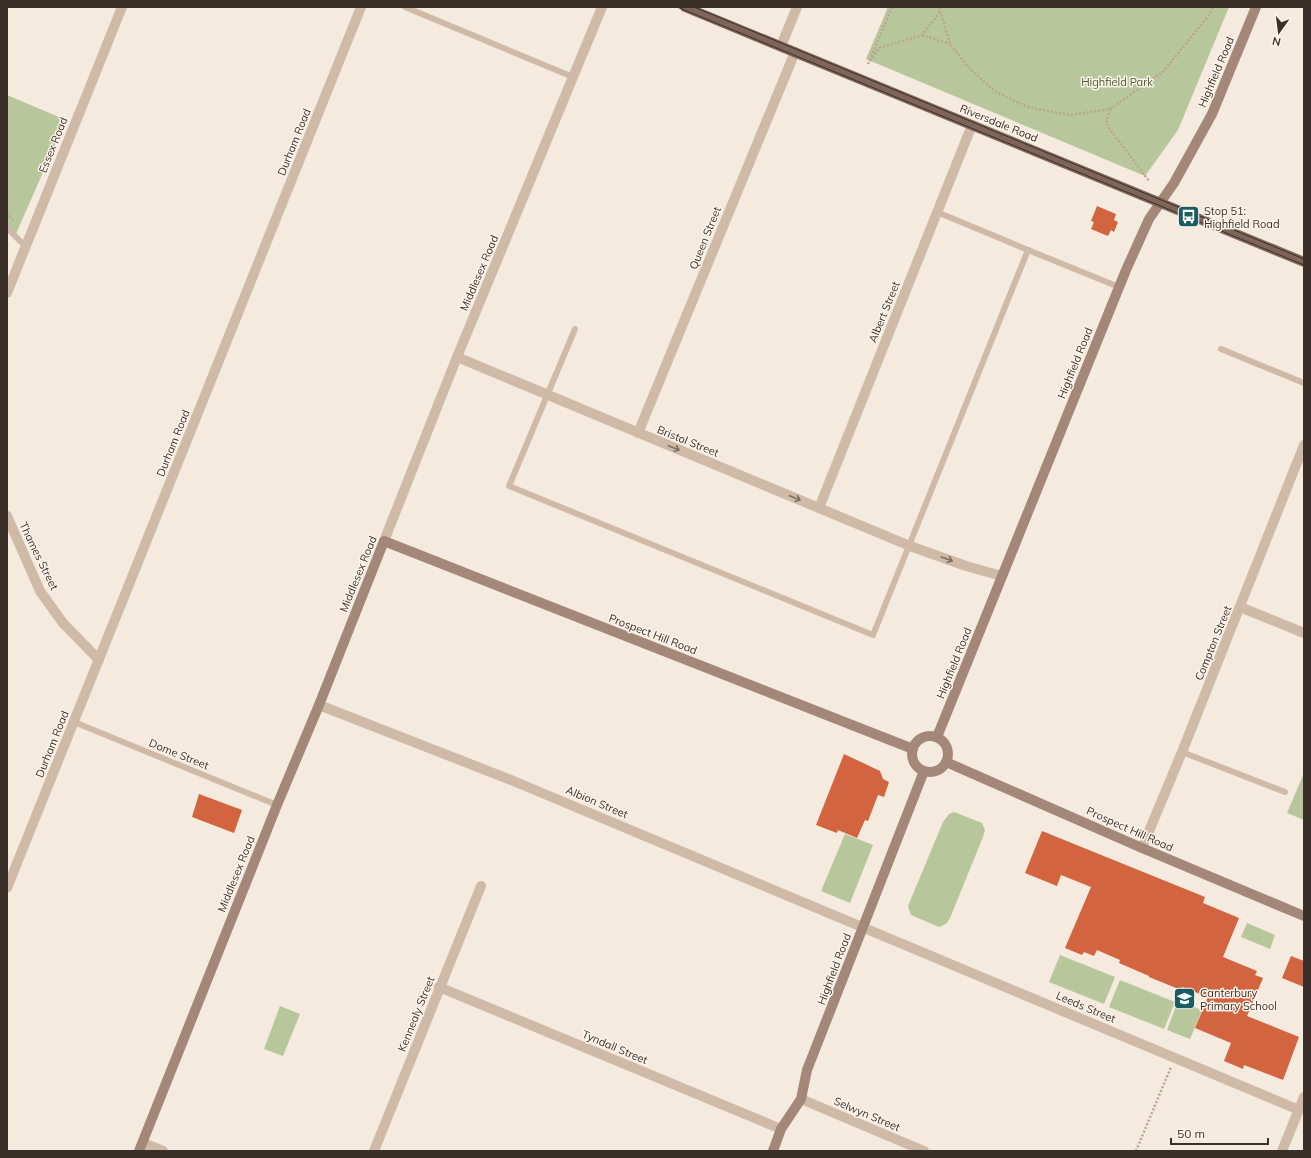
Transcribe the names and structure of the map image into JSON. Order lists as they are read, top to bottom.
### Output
{
  "streets": {
    "main road": ["Riversdale Road"],
    "street": [
      "Highfield Road",
      "Durham Road",
      "Essex Road",
      "Queen Street",
      "Middlesex Road",
      "Albert Street",
      "Bristol Street",
      "Thames Street",
      "Prospect Hill Road",
      "Compton Street",
      "Albion Street",
      "Leeds Street",
      "Kennealy Street",
      "Tyndall Street",
      "Selwyn Street"
    ],
    "lane": ["Dome Street"]
  },
  "crossings": [
    ["Highfield Road", "Riversdale Road"],
    ["Highfield Road", "Bristol Street"],
    ["Highfield Road", "Prospect Hill Road"],
    ["Highfield Road", "Albion Street"],
    ["Highfield Road", "Leeds Street"],
    ["Highfield Road", "Tyndall Street"],
    ["Highfield Road", "Selwyn Street"],
    ["Riversdale Road", "Queen Street"],
    ["Riversdale Road", "Albert Street"],
    ["Durham Road", "Thames Street"],
    ["Durham Road", "Dome Street"],
    ["Queen Street", "Bristol Street"],
    ["Middlesex Road", "Bristol Street"],
    ["Middlesex Road", "Prospect Hill Road"],
    ["Middlesex Road", "Dome Street"],
    ["Middlesex Road", "Albion Street"],
    ["Albert Street", "Bristol Street"],
    ["Prospect Hill Road", "Compton Street"],
    ["Albion Street", "Leeds Street"],
    ["Kennealy Street", "Tyndall Street"]
  ],
  "one_way": ["Bristol Street"],
  "parks": ["Highfield Park"],
  "places": {
    "bus stop": ["Stop 51: Highfield Road"],
    "school or university": ["Canterbury Primary School"]
  },
  "scale_bar": "50 m",
  "north": "bottom"
}
